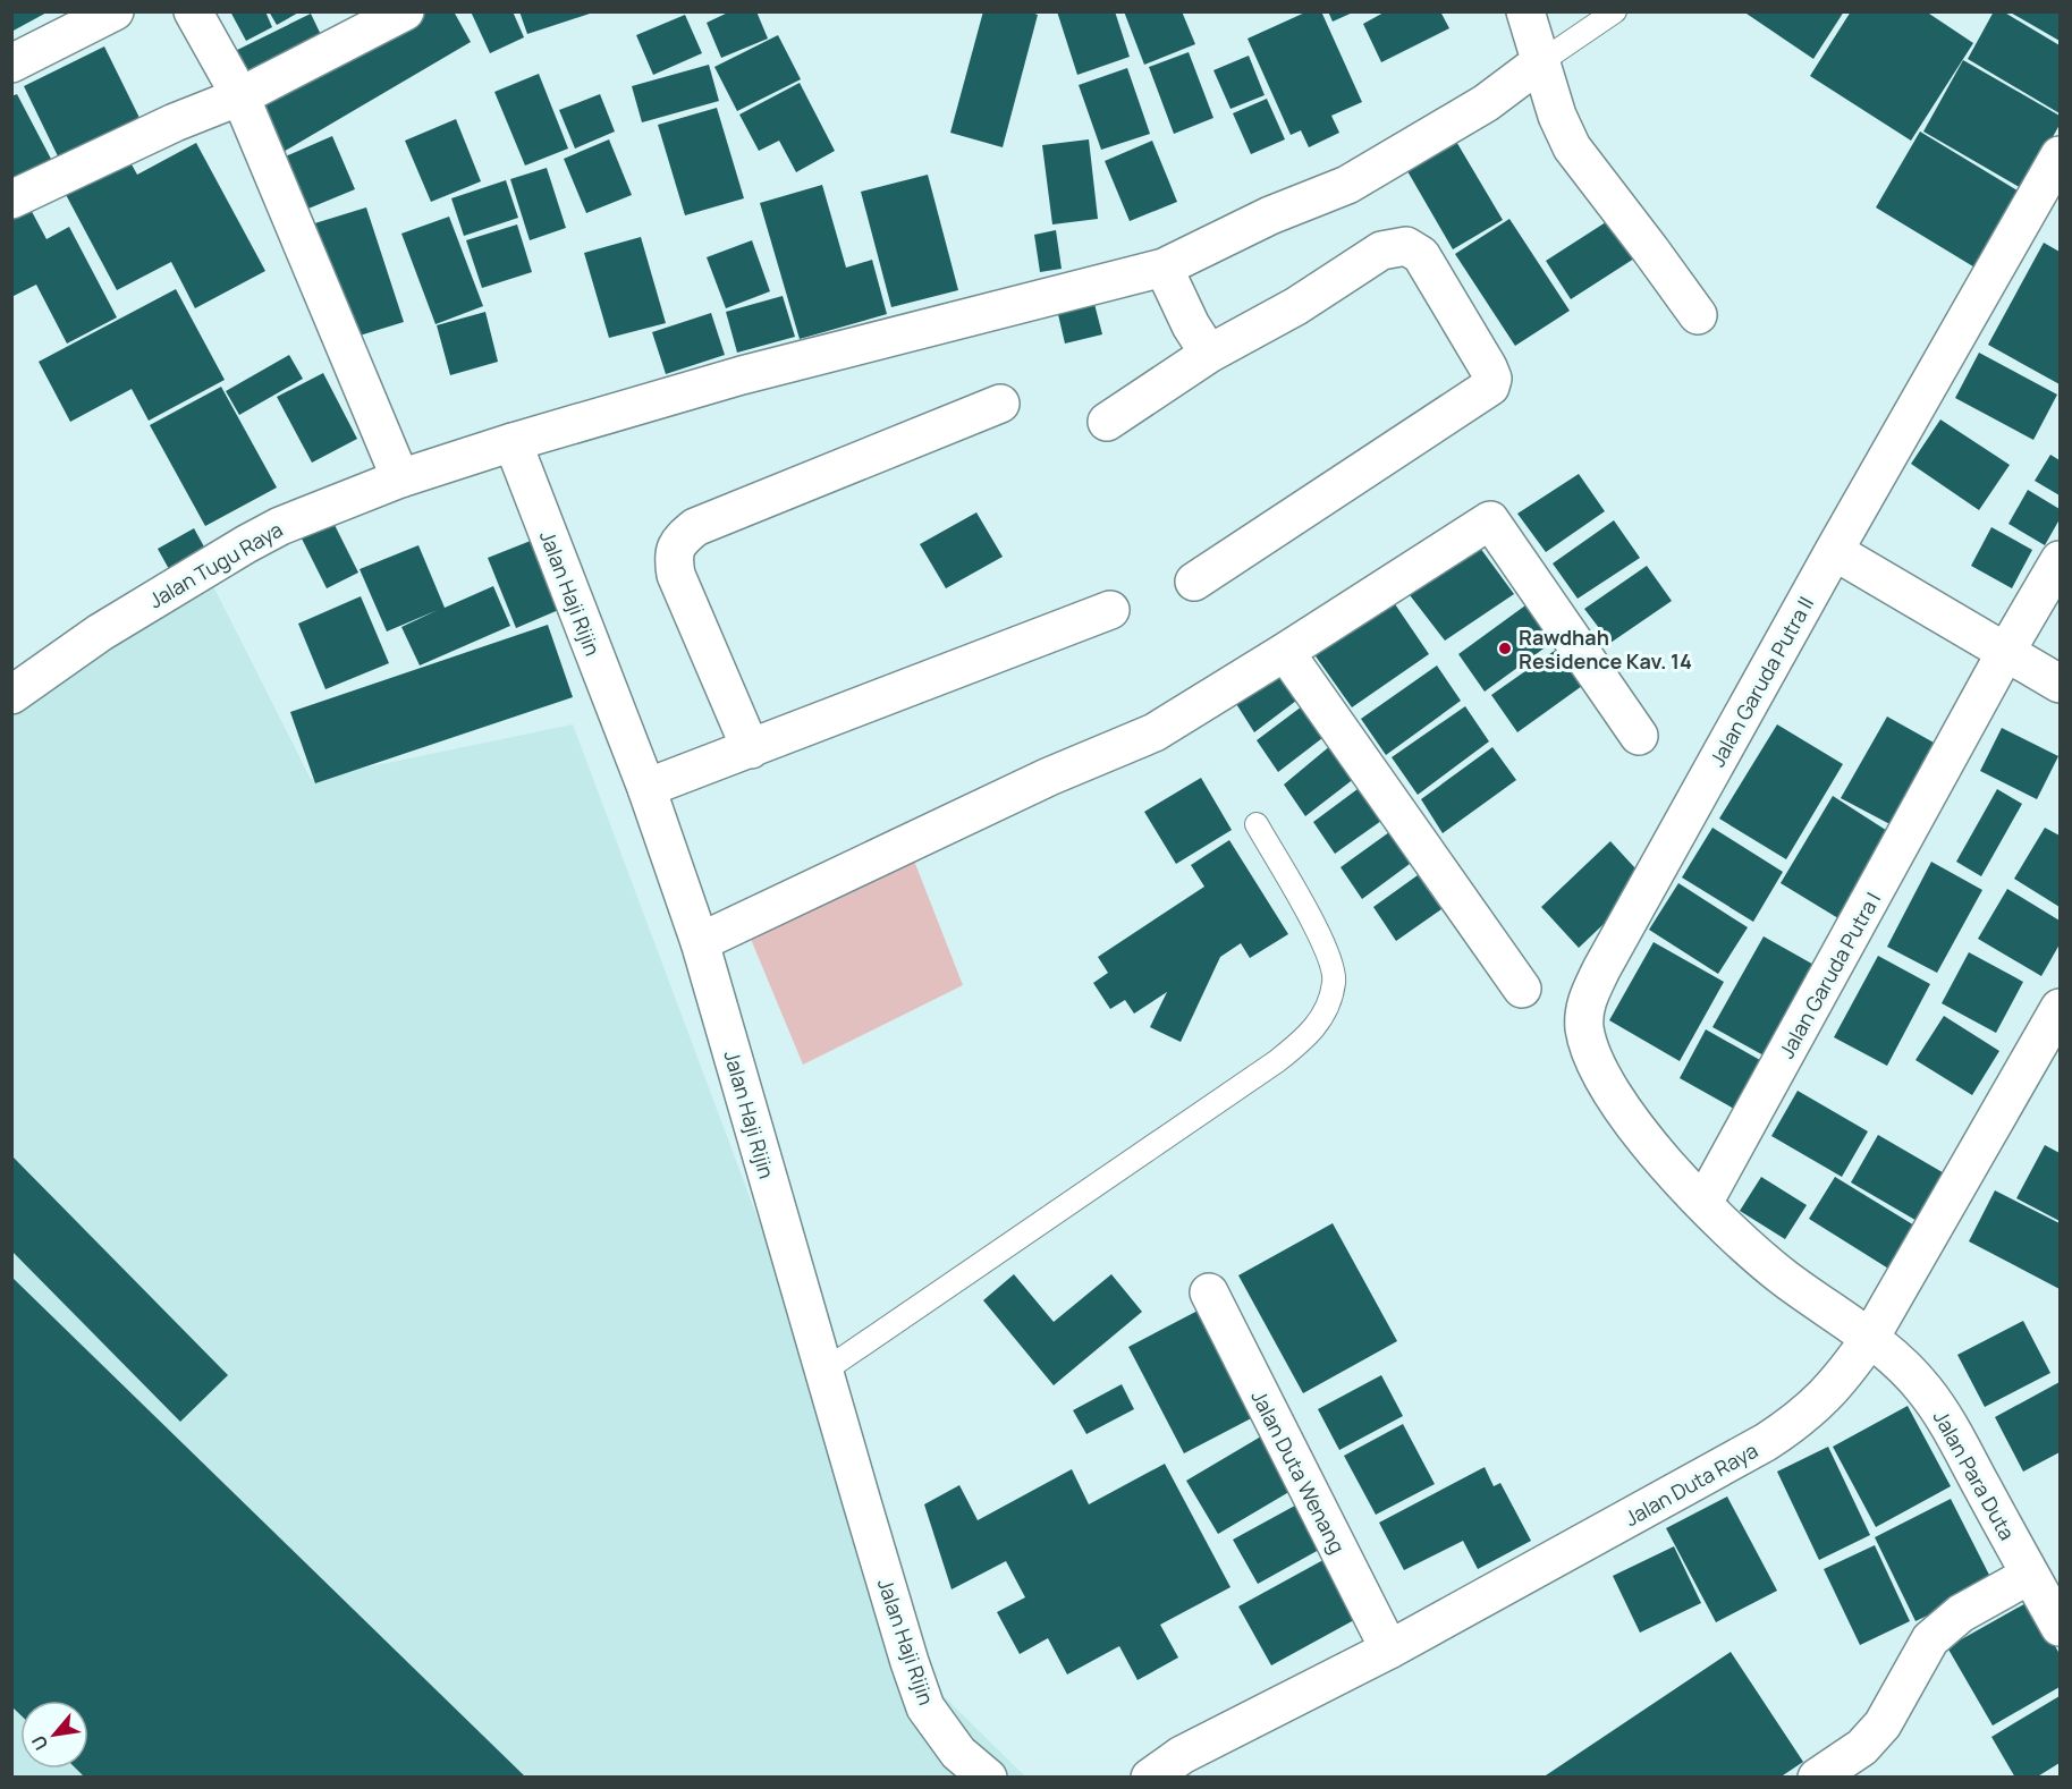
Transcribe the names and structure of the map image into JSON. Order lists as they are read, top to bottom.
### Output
{
  "streets": {
    "street": [
      "Jalan Tugu Raya",
      "Jalan Haji Rijin",
      "Jalan Garuda Putra II",
      "Jalan Garuda Putra I",
      "Jalan Duta Wenang",
      "Jalan Para Duta",
      "Jalan Duta Raya"
    ]
  },
  "crossings": [
    ["Jalan Tugu Raya", "Jalan Haji Rijin"],
    ["Jalan Garuda Putra II", "Jalan Garuda Putra I"],
    ["Jalan Duta Wenang", "Jalan Duta Raya"],
    ["Jalan Para Duta", "Jalan Duta Raya"]
  ],
  "places": ["Rawdhah Residence Kav. 14"],
  "north": "bottom left"
}
